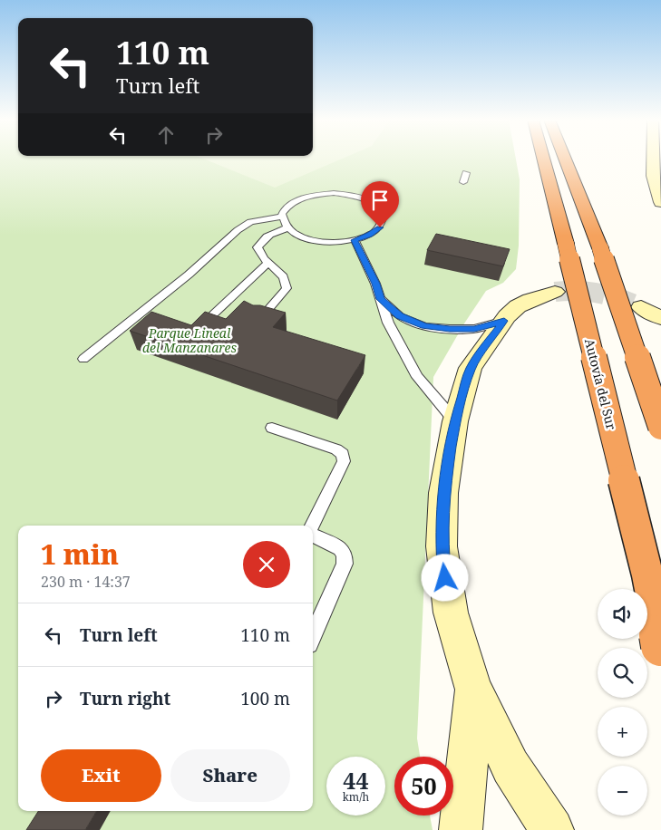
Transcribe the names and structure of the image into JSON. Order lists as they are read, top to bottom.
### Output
{
  "streets": {
    "highway": ["Autovía del Sur"]
  },
  "parks": ["Parque Lineal del Manzanares"],
  "page": {
    "turn": ["110 m", "Turn left"],
    "heading": ["1 min", "230 m · 14:37"],
    "map_buttons": ["+", "−"],
    "list": [
      {
        "name": "Turn left",
        "value": "110 m"
      },
      {
        "name": "Turn right",
        "value": "100 m"
      }
    ],
    "buttons": ["Exit", "Share"],
    "speed": "44 km/h",
    "limit": "50"
  }
}
